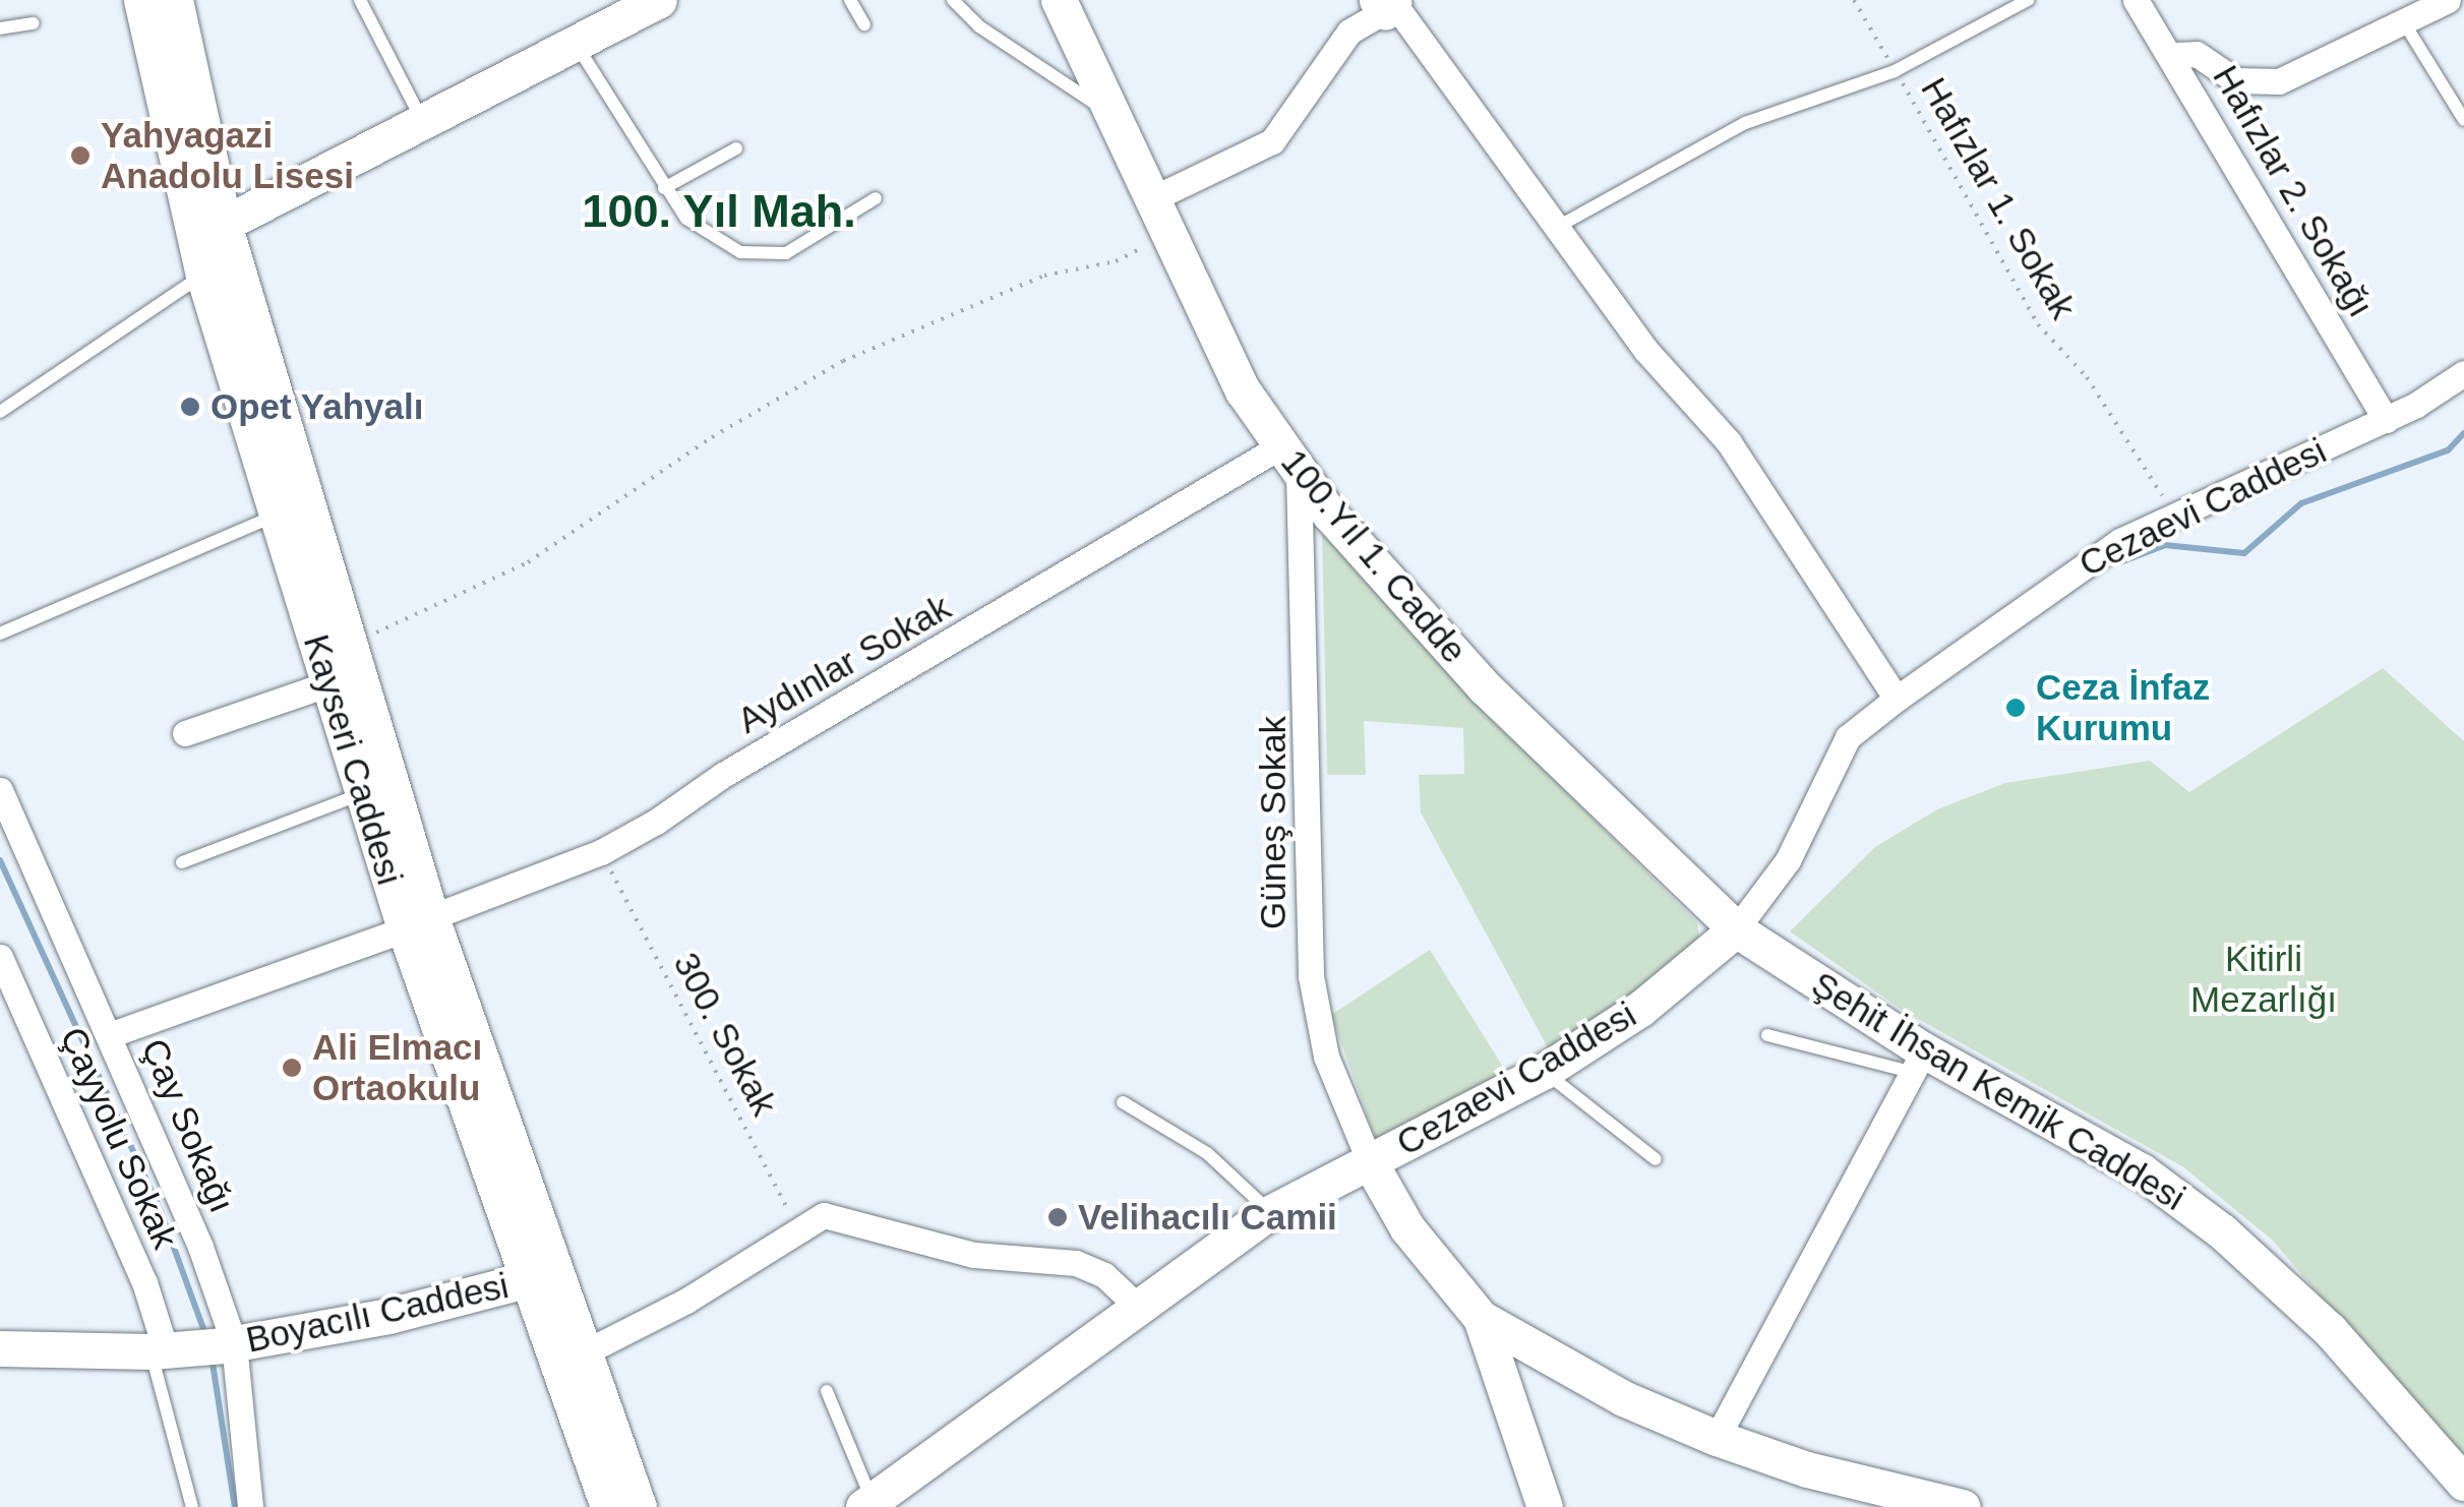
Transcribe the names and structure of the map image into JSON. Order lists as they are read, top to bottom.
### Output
{
  "streets": {
    "street": [
      "Hafızlar 2. Sokağı",
      "Cezaevi Caddesi",
      "100.Yıl 1. Cadde",
      "Aydınlar Sokak",
      "Kayseri Caddesi",
      "Güneş Sokak",
      "Şehit İhsan Kemik Caddesi",
      "Çay Sokağı",
      "Çayyolu Sokak",
      "Boyacılı Caddesi"
    ],
    "path": ["Hafızlar 1. Sokak", "300. Sokak"]
  },
  "crossings": [
    ["Hafızlar 2. Sokağı", "Cezaevi Caddesi"],
    ["Hafızlar 1. Sokak", "Cezaevi Caddesi"],
    ["Cezaevi Caddesi", "100.Yıl 1. Cadde"],
    ["Cezaevi Caddesi", "Güneş Sokak"],
    ["Cezaevi Caddesi", "Şehit İhsan Kemik Caddesi"],
    ["100.Yıl 1. Cadde", "Aydınlar Sokak"],
    ["100.Yıl 1. Cadde", "Güneş Sokak"],
    ["100.Yıl 1. Cadde", "Şehit İhsan Kemik Caddesi"],
    ["Aydınlar Sokak", "Kayseri Caddesi"],
    ["Aydınlar Sokak", "Güneş Sokak"],
    ["Aydınlar Sokak", "Çay Sokağı"],
    ["Kayseri Caddesi", "Boyacılı Caddesi"],
    ["Çay Sokağı", "Boyacılı Caddesi"],
    ["Çayyolu Sokak", "Boyacılı Caddesi"]
  ],
  "districts": ["100. Yıl Mah."],
  "parks": ["Kitirli Mezarlığı"],
  "places": [
    "Yahyagazi Anadolu Lisesi",
    "Opet Yahyalı",
    "Ceza İnfaz Kurumu",
    "Ali Elmacı Ortaokulu",
    "Velihacılı Camii"
  ]
}
